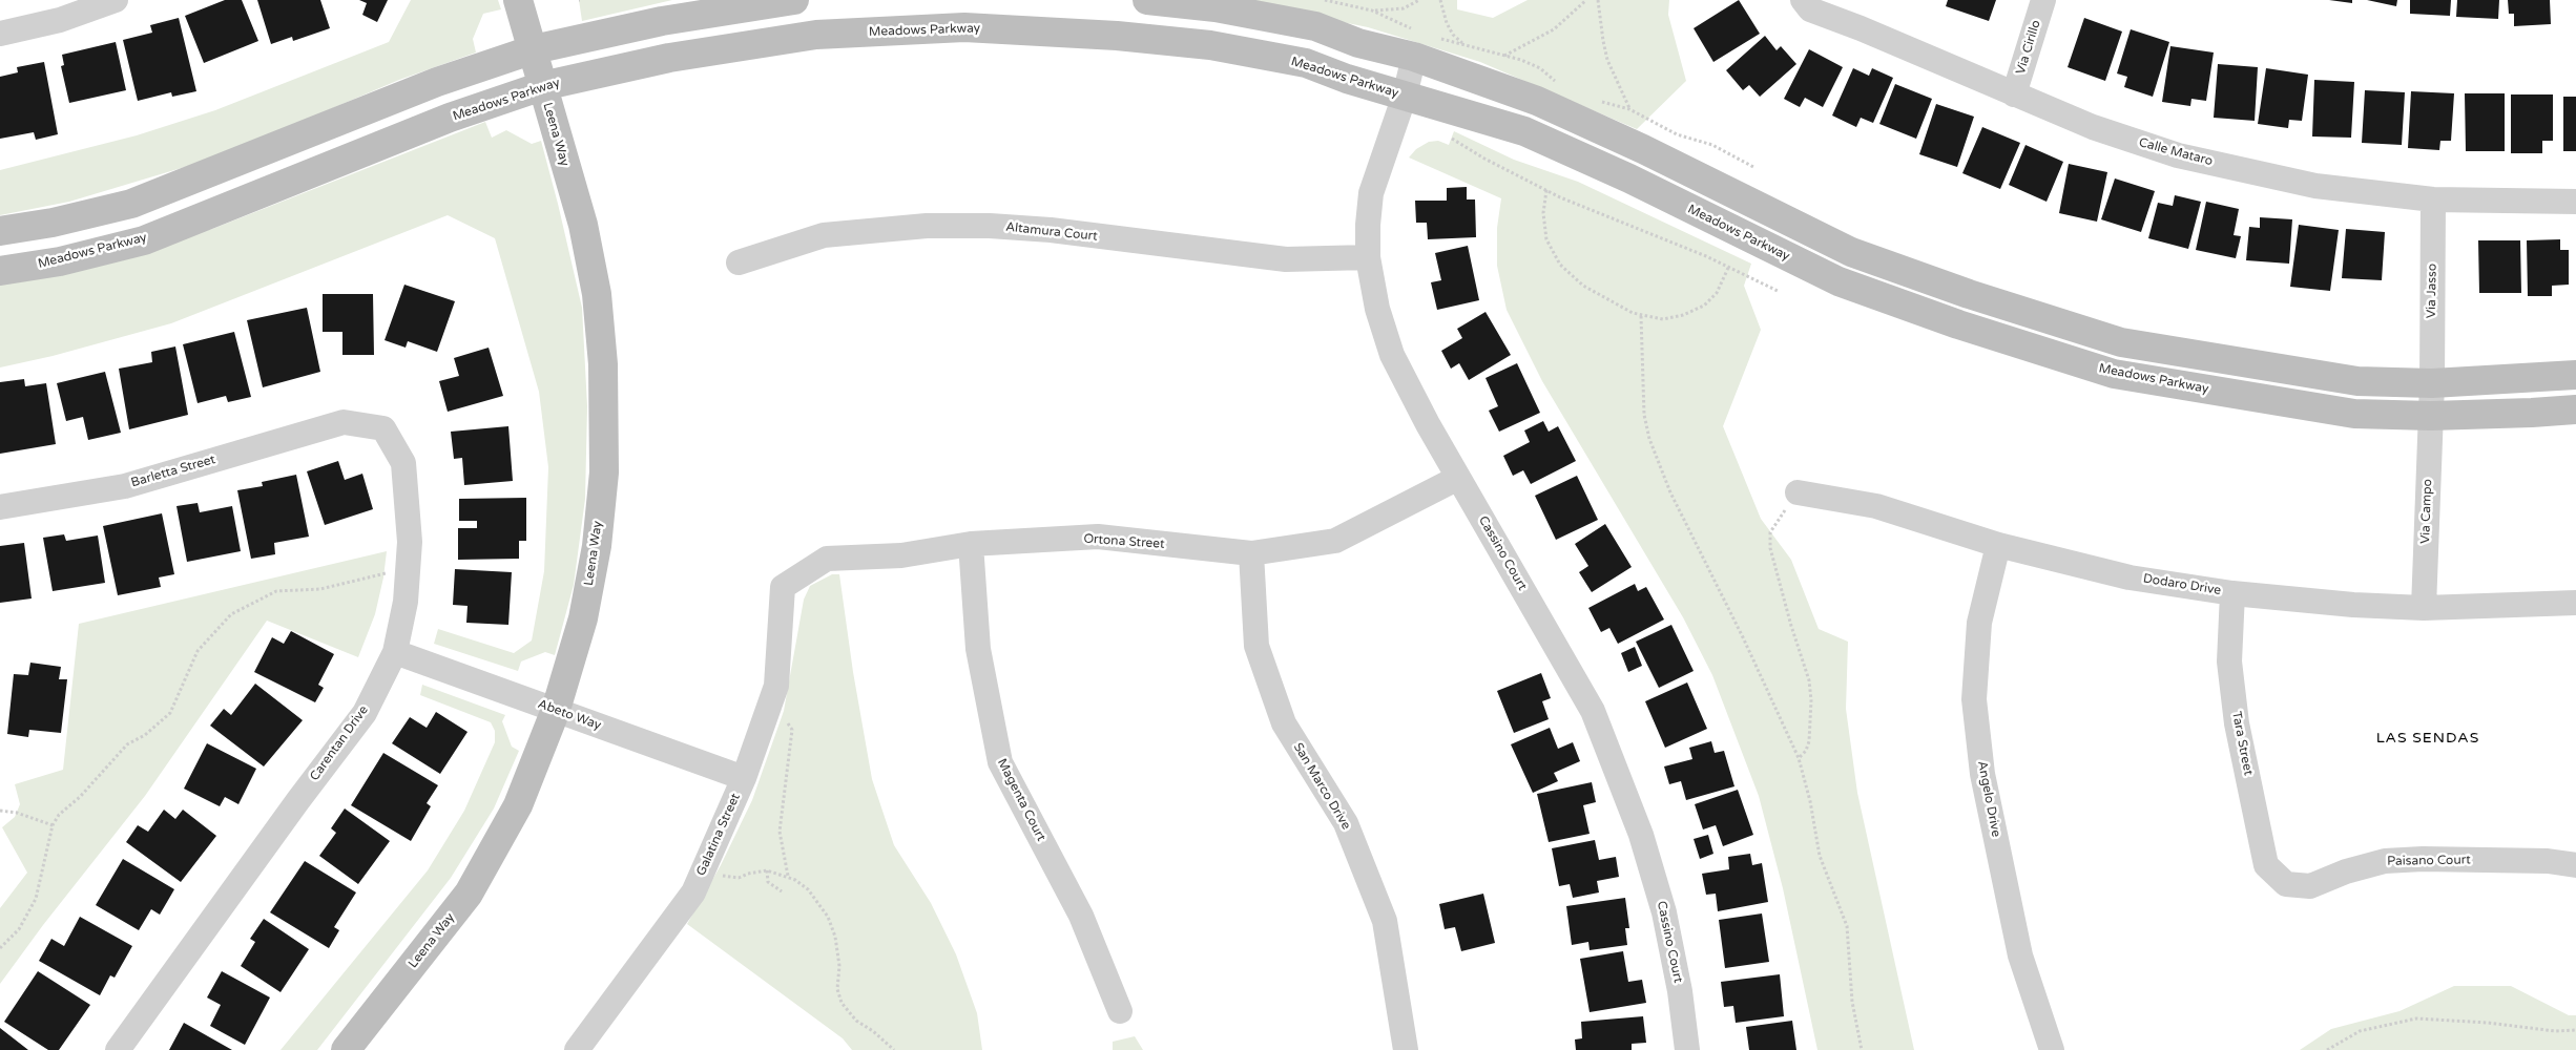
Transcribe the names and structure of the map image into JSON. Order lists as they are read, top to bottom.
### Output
{
  "streets": {
    "main road": ["Meadows Parkway", "Leena Way"],
    "street": [
      "Via Cirillo",
      "Calle Mataro",
      "Altamura Court",
      "Via Jasso",
      "Barletta Street",
      "Via Campo",
      "Ortona Street",
      "Cassino Court",
      "Dodaro Drive",
      "Abeto Way",
      "Carentan Drive",
      "Tara Street",
      "San Marco Drive",
      "Angelo Drive",
      "Magenta Court",
      "Galatina Street",
      "Paisano Court"
    ]
  },
  "crossings": [
    ["Meadows Parkway", "Leena Way"],
    ["Meadows Parkway", "Via Jasso"],
    ["Meadows Parkway", "Via Campo"],
    ["Meadows Parkway", "Cassino Court"],
    ["Via Cirillo", "Calle Mataro"],
    ["Leena Way", "Abeto Way"],
    ["Calle Mataro", "Via Jasso"],
    ["Altamura Court", "Cassino Court"],
    ["Via Jasso", "Via Campo"],
    ["Barletta Street", "Carentan Drive"],
    ["Via Campo", "Dodaro Drive"],
    ["Ortona Street", "Cassino Court"],
    ["Ortona Street", "San Marco Drive"],
    ["Ortona Street", "Magenta Court"],
    ["Ortona Street", "Galatina Street"],
    ["Dodaro Drive", "Tara Street"],
    ["Dodaro Drive", "Angelo Drive"],
    ["Abeto Way", "Carentan Drive"],
    ["Abeto Way", "Galatina Street"],
    ["Tara Street", "Paisano Court"]
  ],
  "districts": ["LAS SENDAS"]
}
